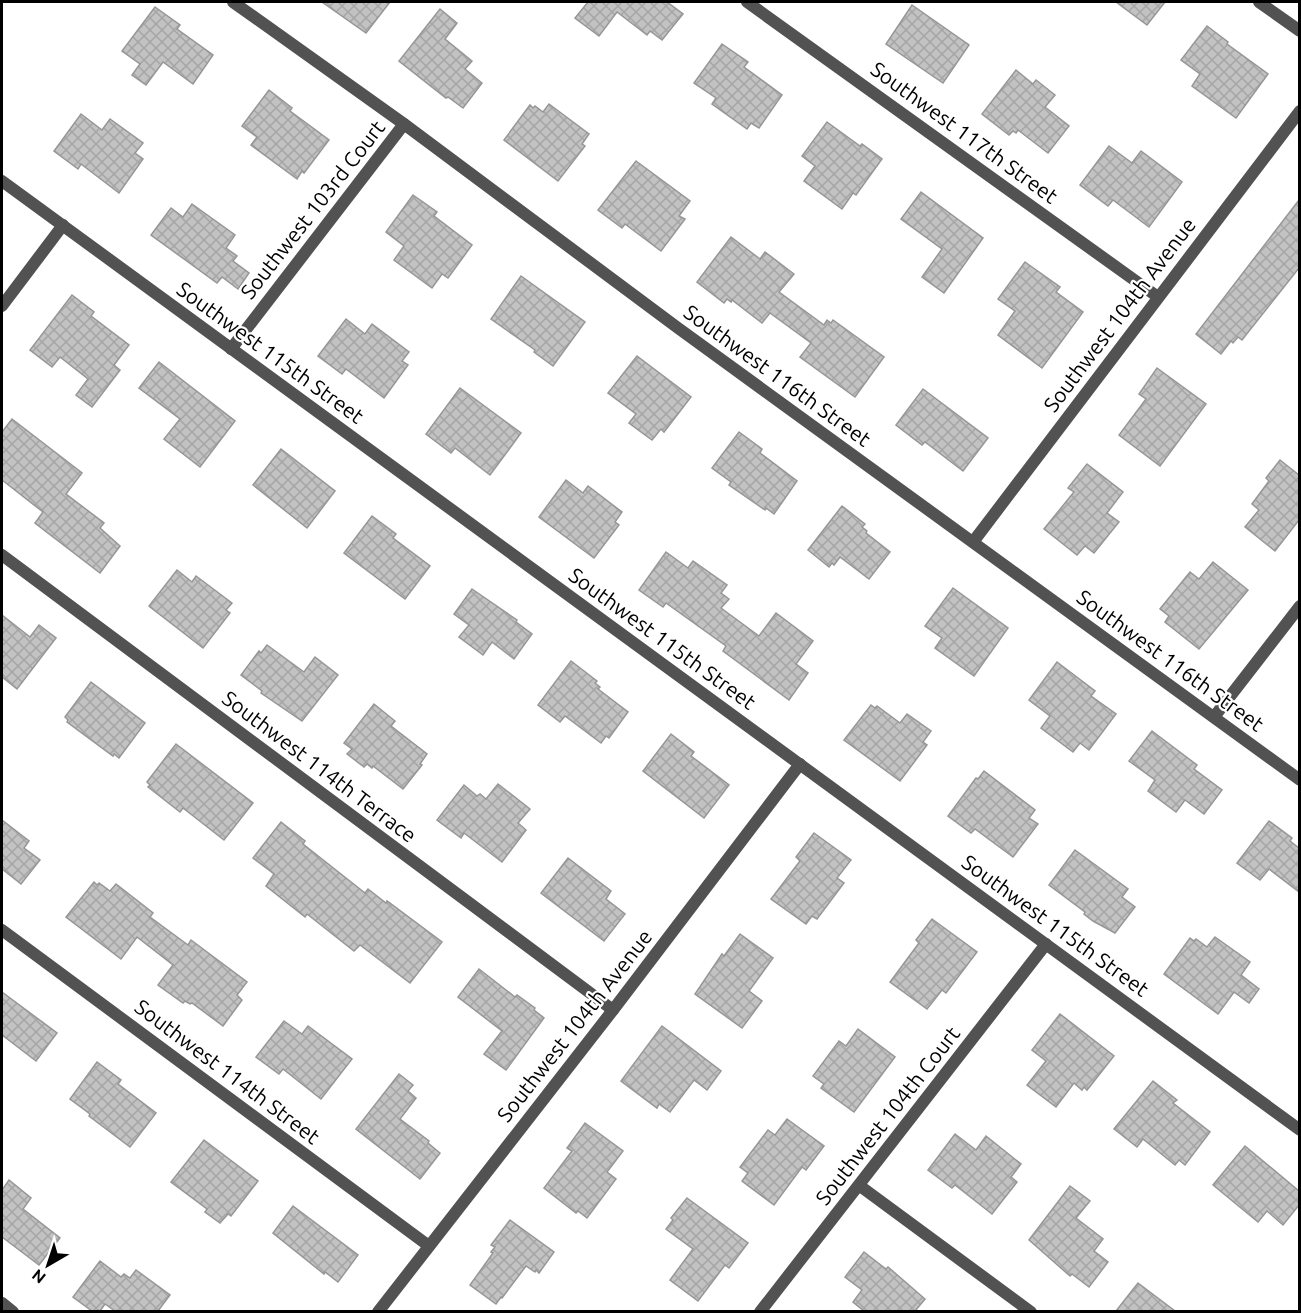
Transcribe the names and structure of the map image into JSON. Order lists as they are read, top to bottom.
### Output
{
  "streets": {
    "street": [
      "Southwest 117th Street",
      "Southwest 103rd Court",
      "Southwest 104th Avenue",
      "Southwest 115th Street",
      "Southwest 116th Street",
      "Southwest 114th Terrace",
      "Southwest 114th Street",
      "Southwest 104th Court"
    ]
  },
  "crossings": [
    ["Southwest 117th Street", "Southwest 104th Avenue"],
    ["Southwest 103rd Court", "Southwest 115th Street"],
    ["Southwest 103rd Court", "Southwest 116th Street"],
    ["Southwest 104th Avenue", "Southwest 115th Street"],
    ["Southwest 104th Avenue", "Southwest 116th Street"],
    ["Southwest 104th Avenue", "Southwest 114th Terrace"],
    ["Southwest 104th Avenue", "Southwest 114th Street"],
    ["Southwest 115th Street", "Southwest 104th Court"]
  ],
  "north": "bottom left"
}
